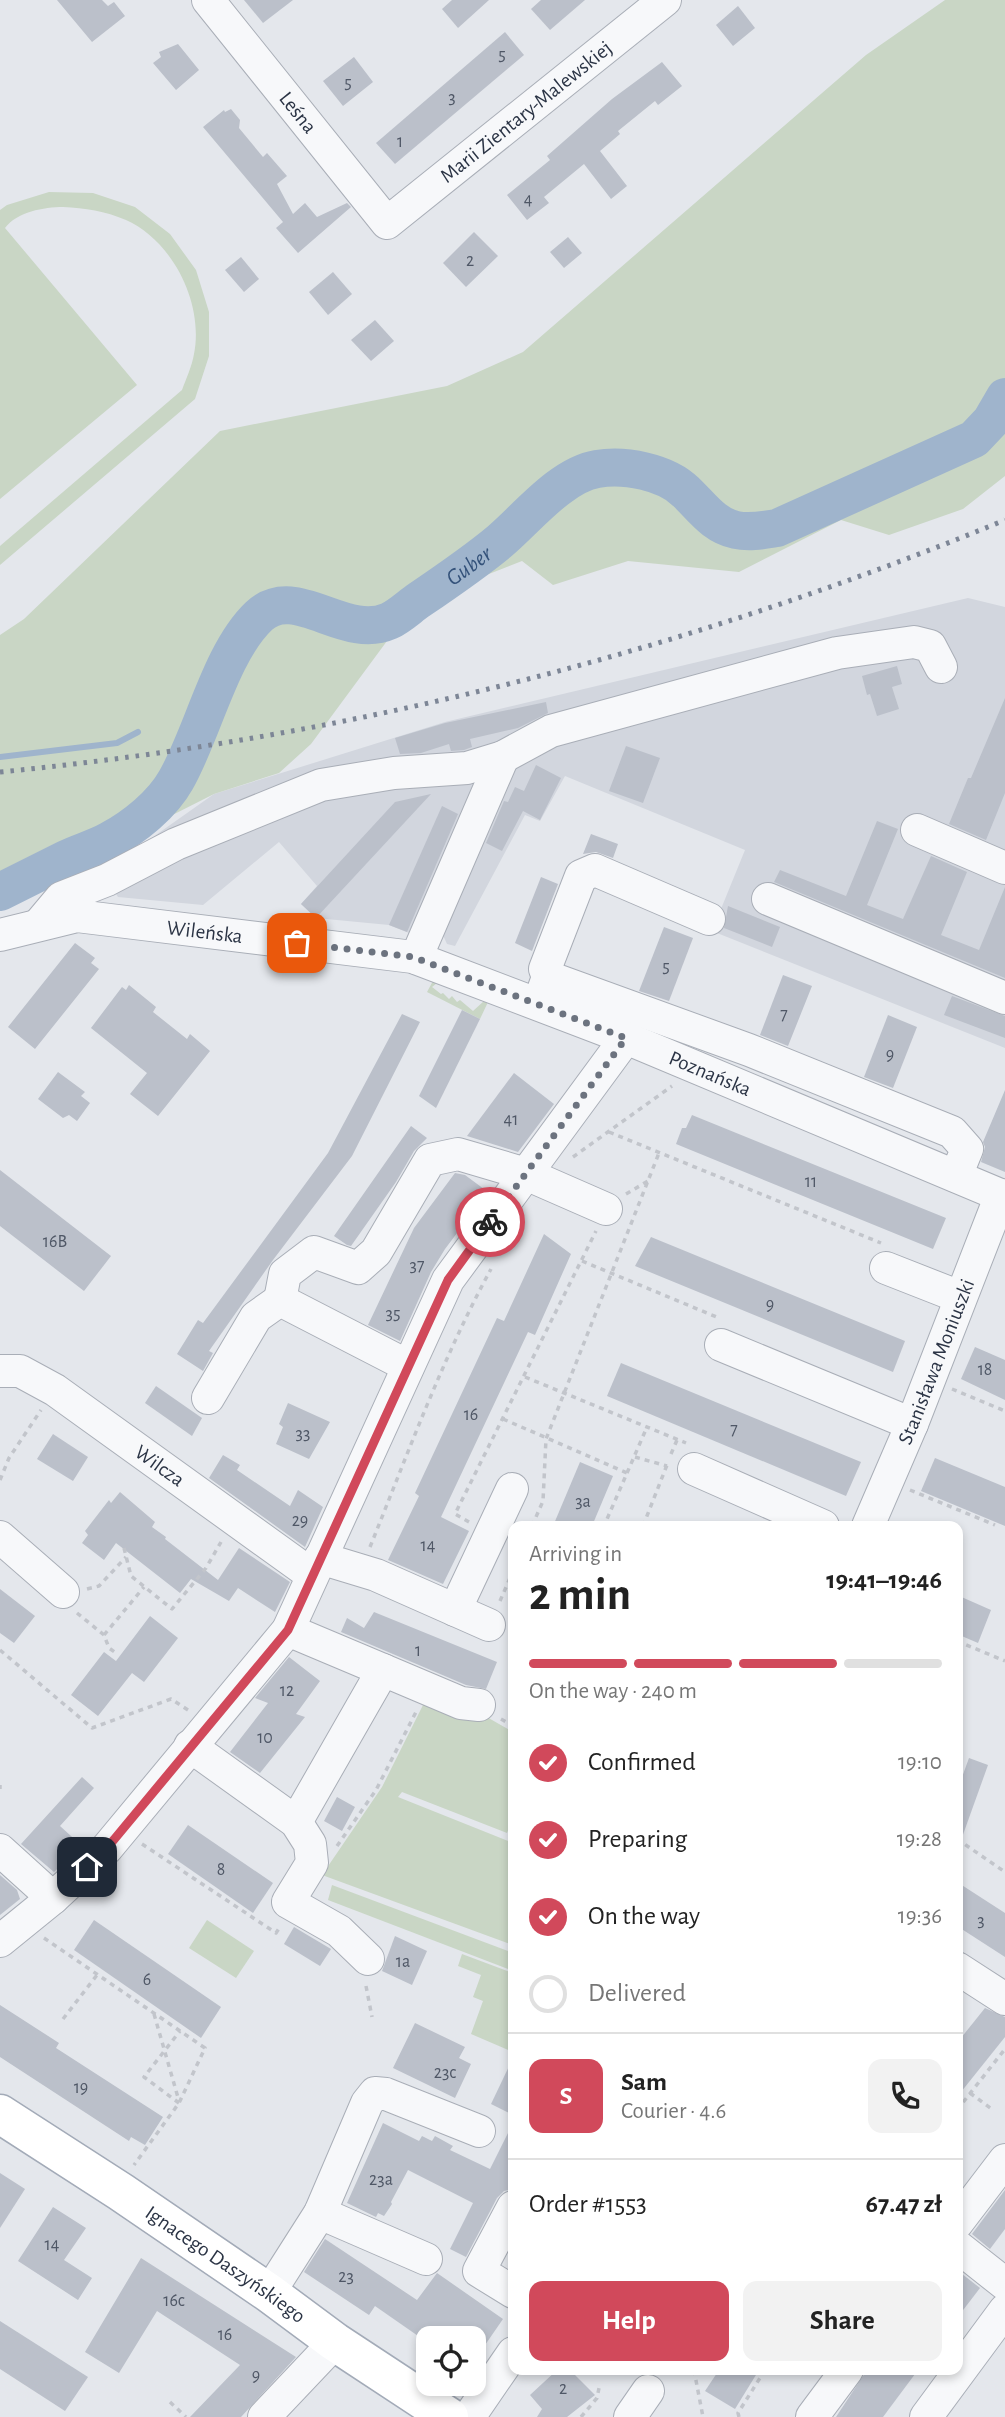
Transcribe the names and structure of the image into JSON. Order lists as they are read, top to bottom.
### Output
{
  "streets": {
    "main road": ["Ignacego Daszyńskiego"],
    "street": [
      "Leśna",
      "Marii Zientary-Malewskiej",
      "Wileńska",
      "Poznańska",
      "Stanisława Moniuszki",
      "Wilcza"
    ]
  },
  "crossings": [
    ["Leśna", "Marii Zientary-Malewskiej"],
    ["Wileńska", "Poznańska"],
    ["Poznańska", "Stanisława Moniuszki"]
  ],
  "water": ["Guber"],
  "house_numbers": [
    "5",
    "5",
    "3",
    "1",
    "4",
    "2",
    "5",
    "7",
    "9",
    "41",
    "11",
    "16B",
    "37",
    "9",
    "35",
    "18",
    "16",
    "7",
    "33",
    "3a",
    "29",
    "14",
    "1",
    "12",
    "10",
    "8",
    "3",
    "1a",
    "6",
    "23c",
    "19",
    "23a",
    "14",
    "23",
    "16c",
    "16",
    "9",
    "2"
  ],
  "page": {
    "heading": ["2 min", "Arriving in", "19:41–19:46"],
    "panel": [
      "Sam",
      "Courier · 4.6",
      "Order #1553",
      "67.47 zł"
    ],
    "bar": "On the way · 240 m",
    "list": [
      ["Confirmed", "19:10"],
      ["Preparing", "19:28"],
      ["On the way", "19:36"],
      "Delivered"
    ],
    "round": "S",
    "buttons": ["Help", "Share"]
  }
}
